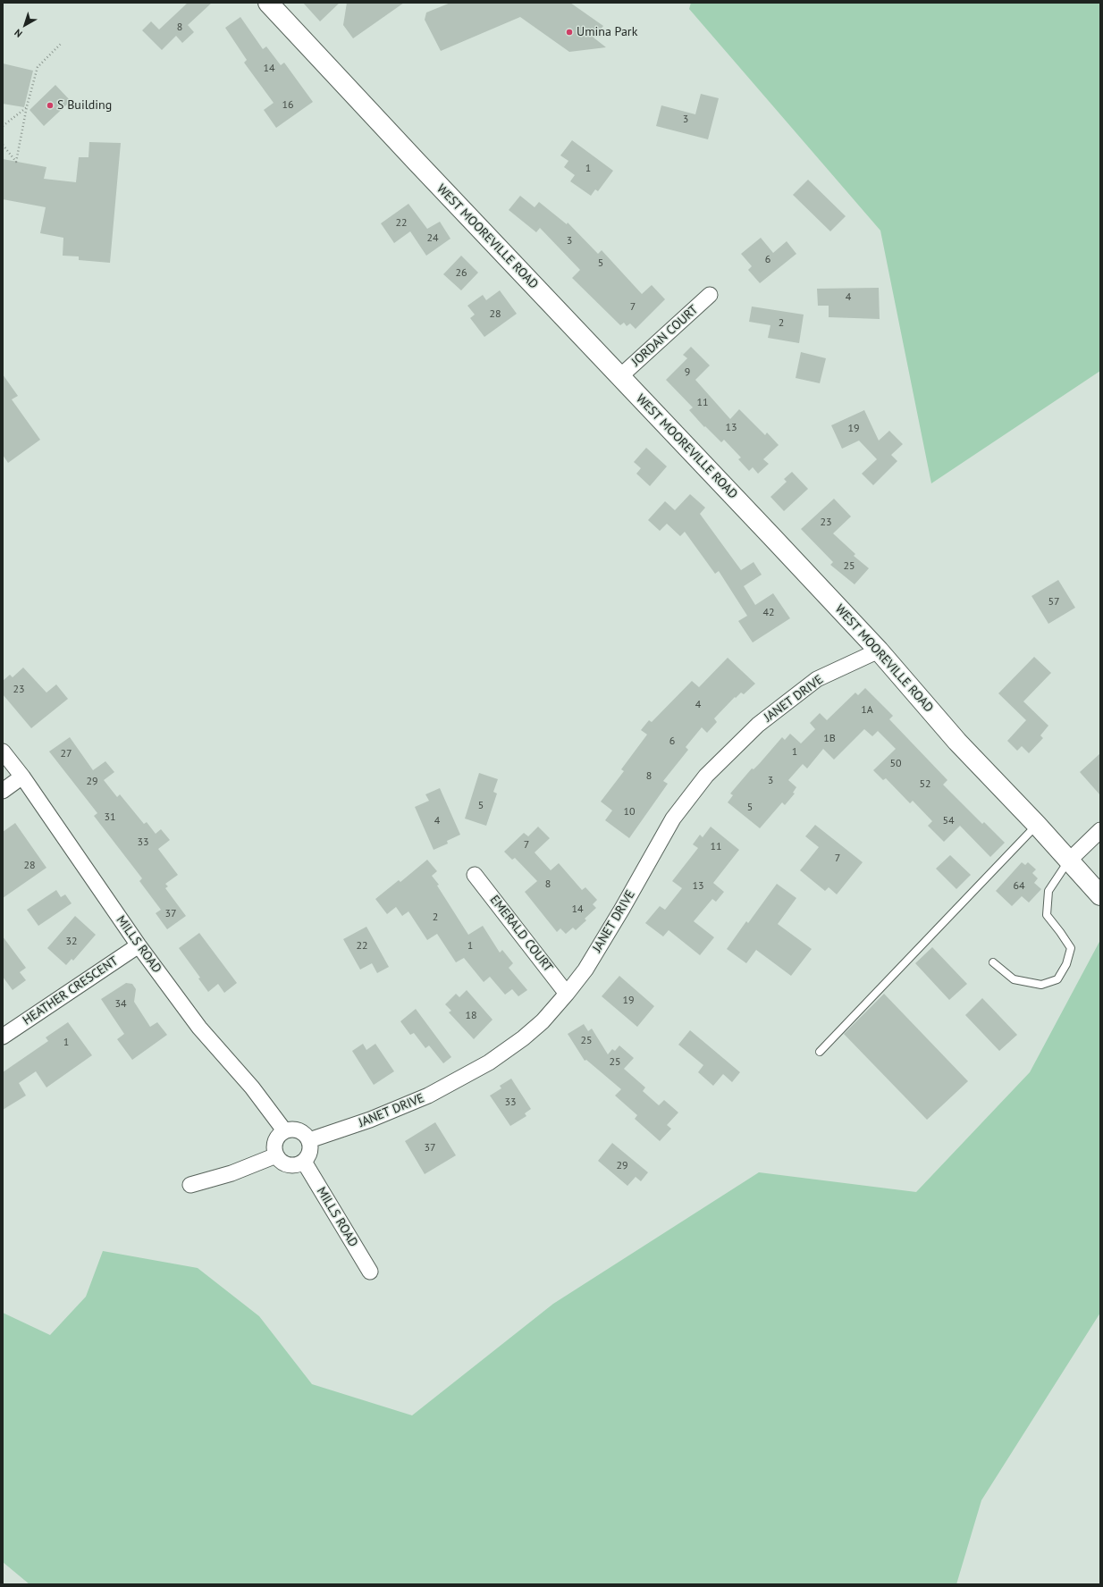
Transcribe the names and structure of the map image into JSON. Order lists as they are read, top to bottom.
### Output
{
  "streets": {
    "main road": ["WEST MOOREVILLE ROAD"],
    "street": [
      "JORDAN COURT",
      "JANET DRIVE",
      "EMERALD COURT",
      "MILLS ROAD",
      "HEATHER CRESCENT"
    ]
  },
  "crossings": [
    ["WEST MOOREVILLE ROAD", "JORDAN COURT"],
    ["WEST MOOREVILLE ROAD", "JANET DRIVE"],
    ["JANET DRIVE", "EMERALD COURT"],
    ["JANET DRIVE", "MILLS ROAD"],
    ["MILLS ROAD", "HEATHER CRESCENT"]
  ],
  "places": ["Umina Park", "S Building"],
  "house_numbers": [
    "8",
    "14",
    "16",
    "3",
    "1",
    "22",
    "24",
    "3",
    "6",
    "5",
    "26",
    "4",
    "7",
    "28",
    "2",
    "9",
    "11",
    "13",
    "19",
    "23",
    "25",
    "57",
    "42",
    "23",
    "4",
    "1A",
    "1B",
    "6",
    "1",
    "27",
    "50",
    "8",
    "3",
    "29",
    "52",
    "5",
    "5",
    "10",
    "31",
    "4",
    "54",
    "33",
    "7",
    "11",
    "7",
    "28",
    "8",
    "13",
    "64",
    "14",
    "37",
    "2",
    "32",
    "22",
    "1",
    "19",
    "34",
    "18",
    "25",
    "1",
    "25",
    "33",
    "37",
    "29"
  ],
  "north": "bottom left"
}
